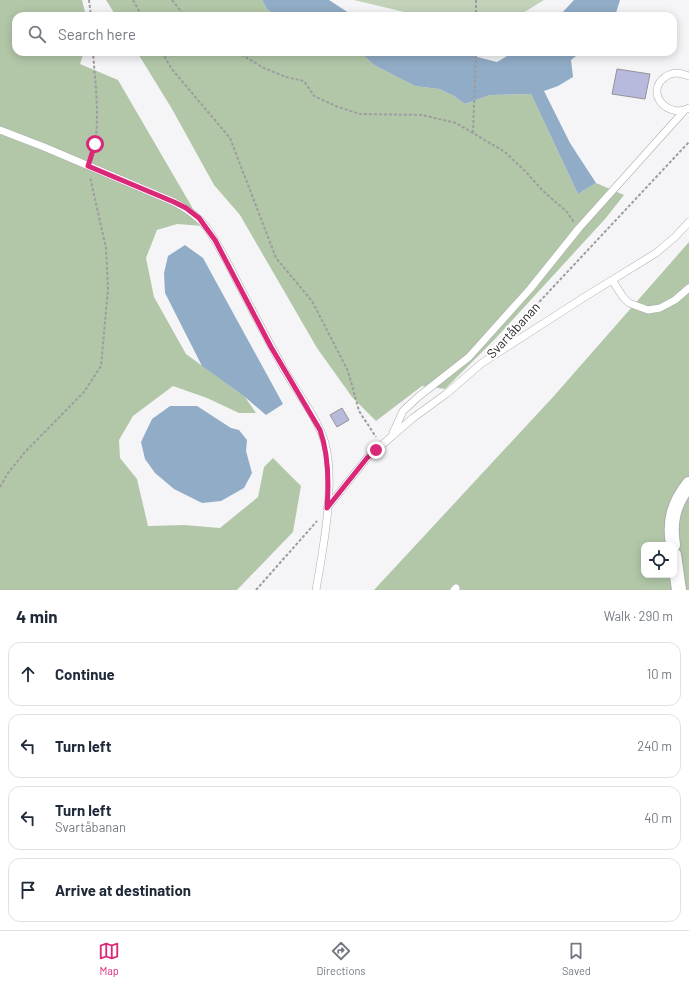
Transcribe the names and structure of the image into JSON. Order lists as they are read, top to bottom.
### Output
{
  "streets": {
    "lane": ["Svartåbanan"]
  },
  "page": {
    "search": "Search here",
    "heading": ["4 min", "Walk · 290 m"],
    "list": [
      ["Continue", "10 m"],
      ["Turn left", "240 m"],
      ["Turn left", "Svartåbanan", "40 m"],
      "Arrive at destination"
    ],
    "nav": ["Map", "Directions", "Saved"]
  }
}
